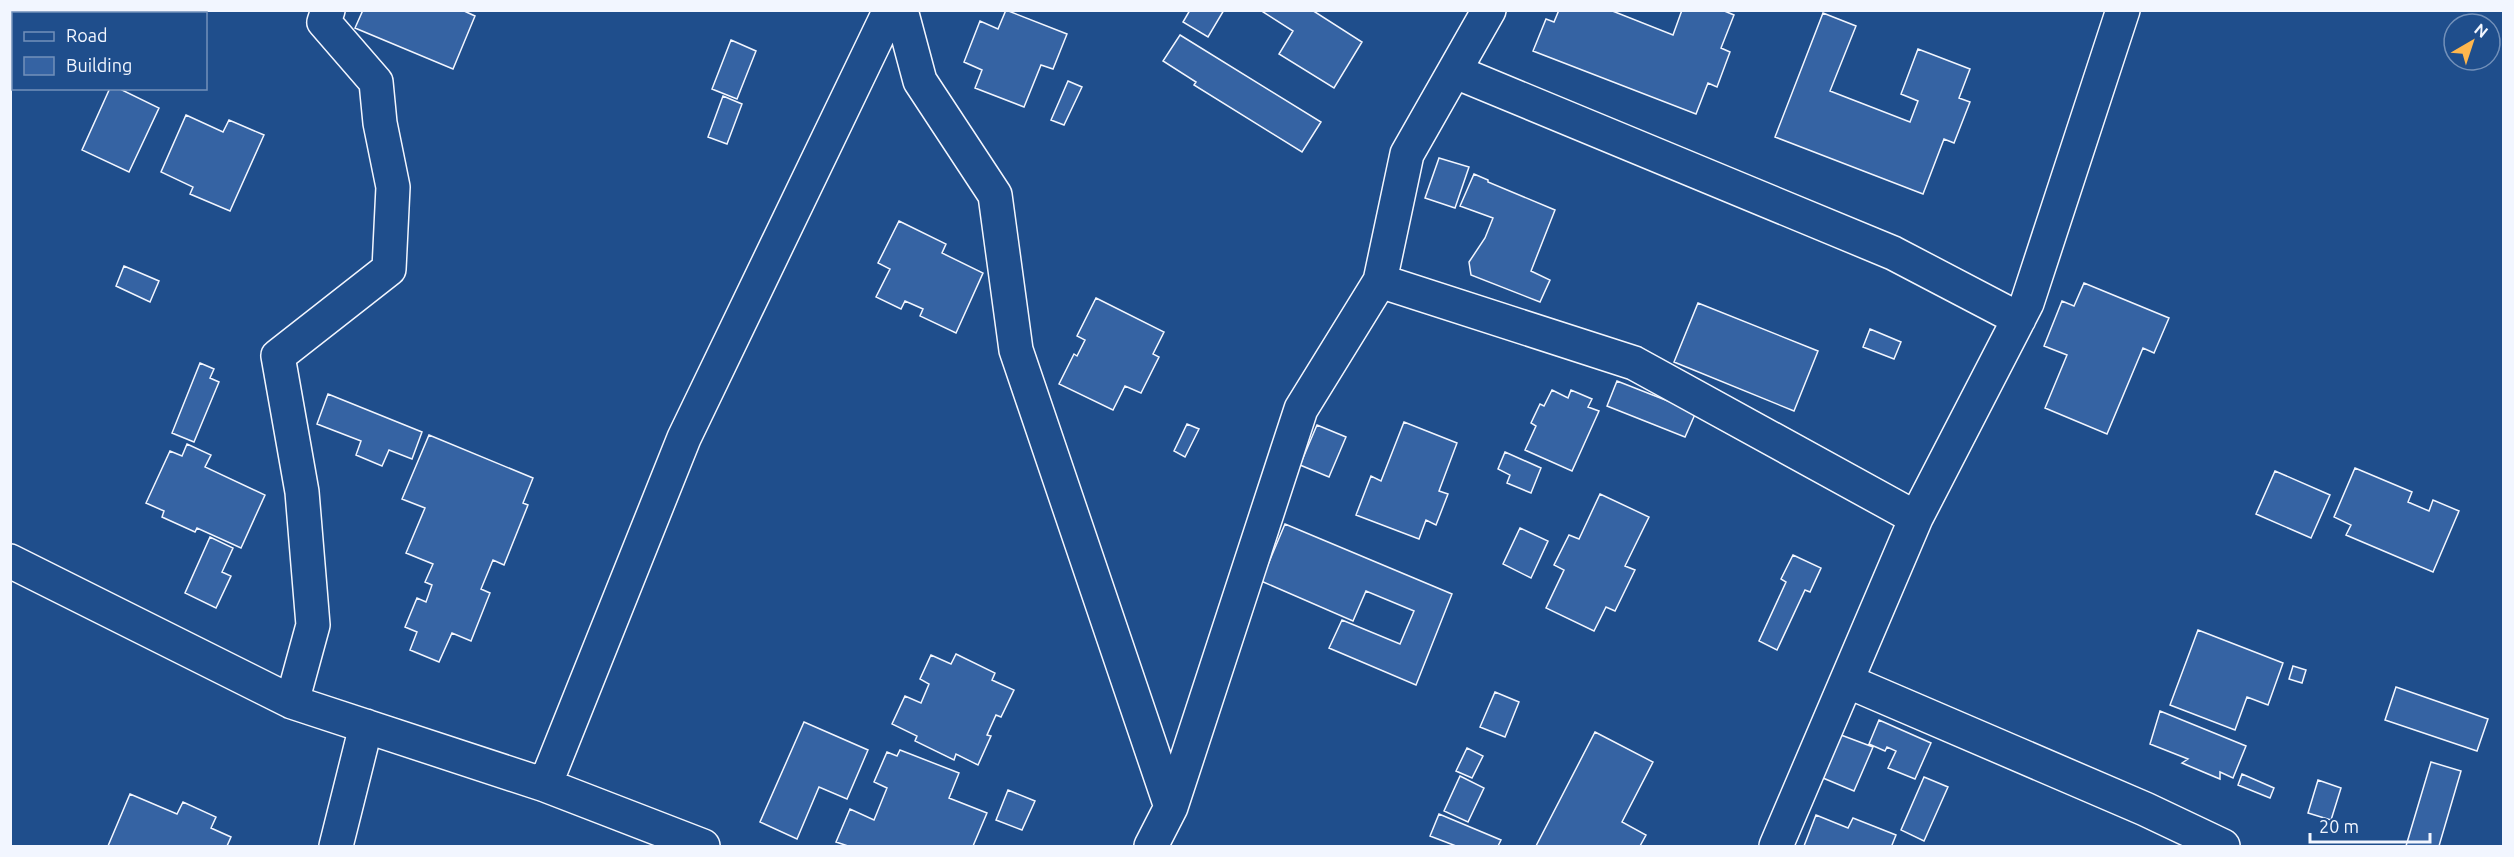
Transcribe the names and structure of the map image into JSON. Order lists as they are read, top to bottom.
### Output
{
  "legend": ["Road", "Building"],
  "scale_bar": "20 m",
  "north": "top right"
}
